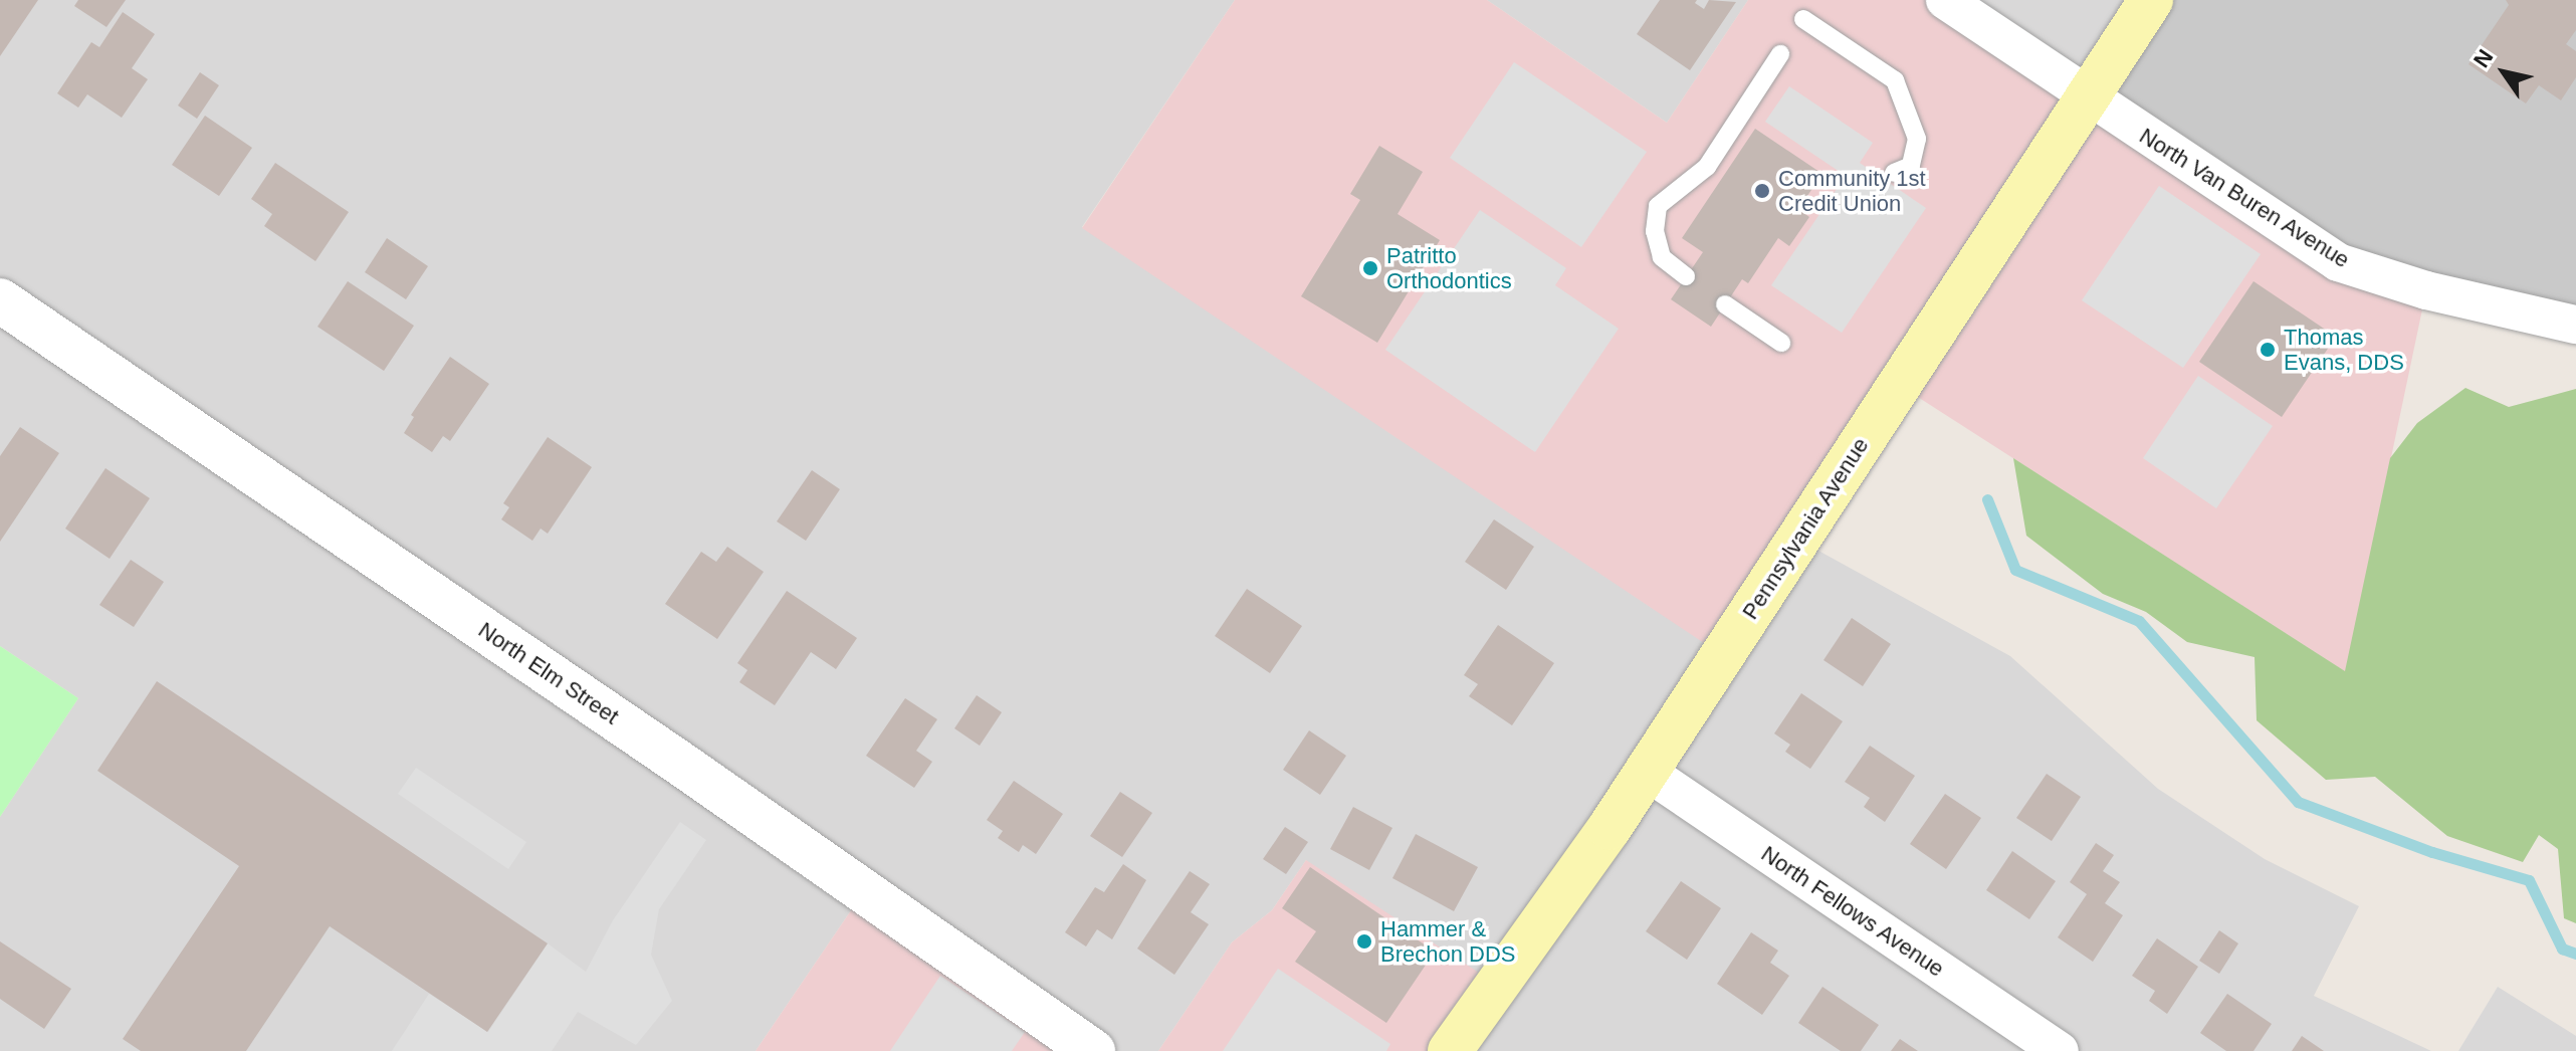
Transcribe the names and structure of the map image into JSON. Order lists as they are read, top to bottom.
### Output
{
  "streets": {
    "main road": ["Pennsylvania Avenue"],
    "street": ["North Van Buren Avenue", "North Elm Street", "North Fellows Avenue"]
  },
  "crossings": [
    ["North Van Buren Avenue", "Pennsylvania Avenue"],
    ["Pennsylvania Avenue", "North Fellows Avenue"]
  ],
  "places": [
    "Community 1st Credit Union",
    "Patritto Orthodontics",
    "Thomas Evans, DDS",
    "Hammer & Brechon DDS"
  ],
  "north": "top left"
}
